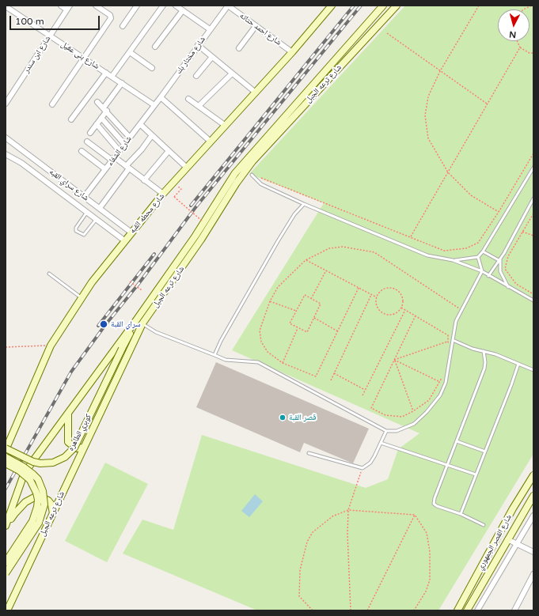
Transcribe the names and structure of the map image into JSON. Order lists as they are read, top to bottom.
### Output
{
  "streets": {
    "main road": [
      "شارع ترعه الجبل",
      "شارع محطه القبه",
      "كوبري الطاهره",
      "شارع القصر الجمهوري"
    ],
    "street": [
      "شارع احمد حتاته",
      "شارع ابن سندر",
      "شارع بنى عقيل",
      "شارع مختار بك",
      "شارع الشفاء",
      "شارع سراي القبه"
    ]
  },
  "crossings": [
    ["شارع احمد حتاته", "شارع مختار بك"],
    ["شارع احمد حتاته", "شارع محطه القبه"],
    ["شارع ابن سندر", "شارع بنى عقيل"],
    ["شارع بنى عقيل", "شارع مختار بك"],
    ["شارع بنى عقيل", "شارع الشفاء"],
    ["شارع مختار بك", "شارع الشفاء"],
    ["شارع ترعه الجبل", "كوبري الطاهره"],
    ["شارع الشفاء", "شارع سراي القبه"],
    ["شارع سراي القبه", "شارع محطه القبه"],
    ["شارع محطه القبه", "كوبري الطاهره"]
  ],
  "places": ["سراي القبة", "قصر القبة"],
  "scale_bar": "100 m",
  "north": "bottom"
}
